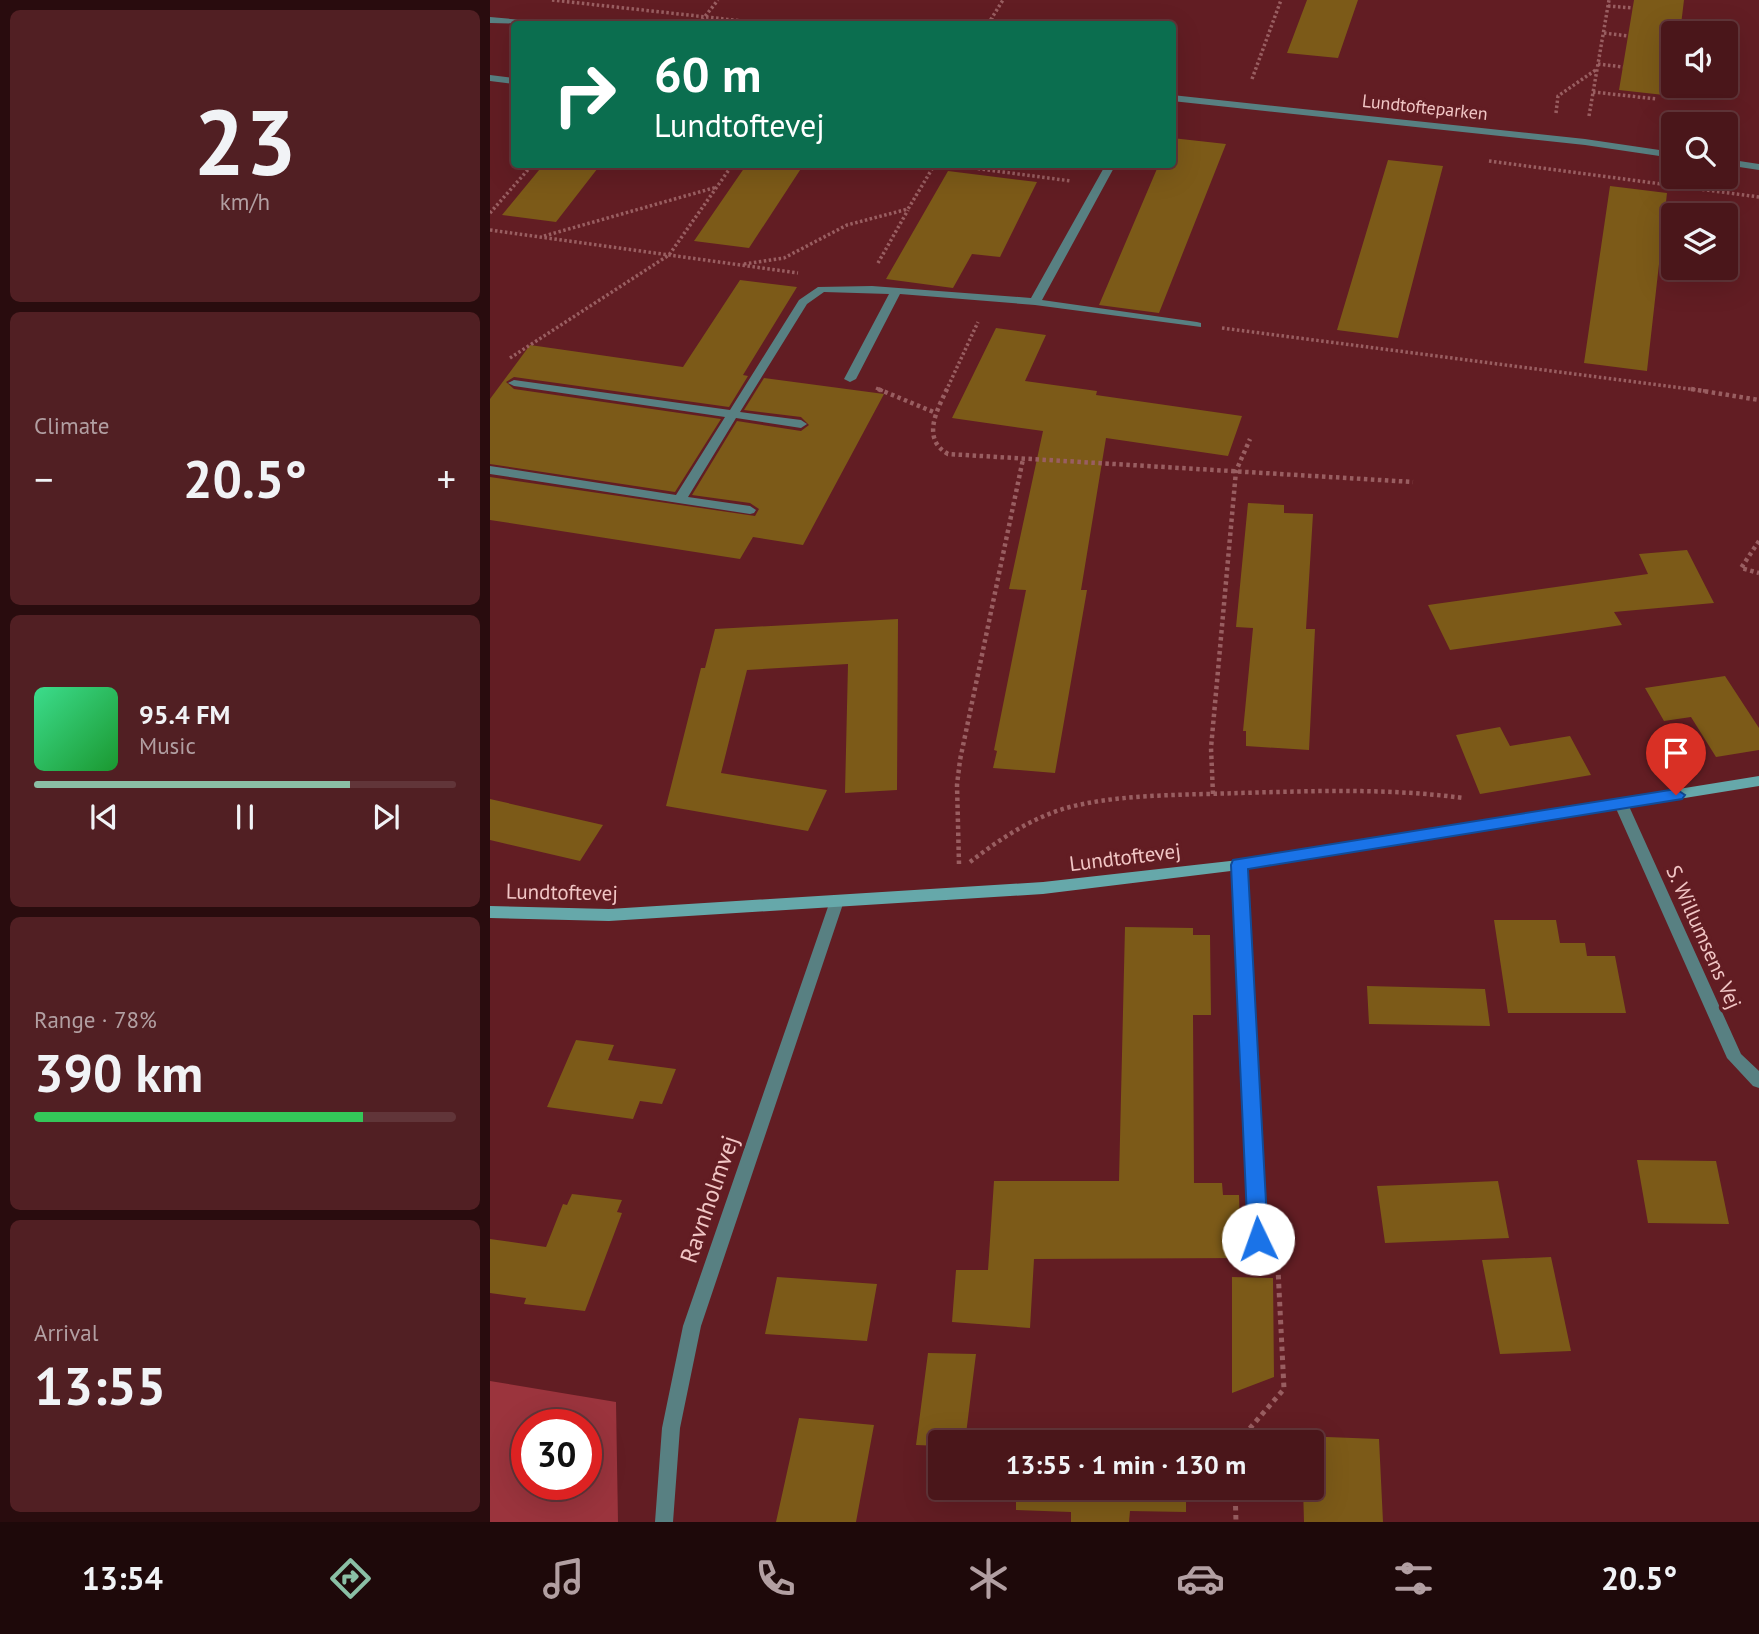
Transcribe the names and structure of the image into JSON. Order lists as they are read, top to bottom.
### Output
{
  "streets": {
    "street": [
      "Lundtofteparken",
      "Lundtoftevej",
      "S. Willumsens Vej",
      "Ravnholmvej"
    ]
  },
  "crossings": [
    ["Lundtoftevej", "S. Willumsens Vej"],
    ["Lundtoftevej", "Ravnholmvej"]
  ],
  "page": {
    "tile": [
      ["23", "km/h"],
      "Climate",
      ["Range · 78%", "390 km"],
      ["Arrival", "13:55"]
    ],
    "turn": ["60 m", "Lundtoftevej"],
    "heat": ["−", "20.5°", "+"],
    "song": ["95.4 FM", "Music"],
    "limit": "30",
    "trip": "13:55 · 1 min · 130 m",
    "tabs": ["13:54", "20.5°"]
  }
}
